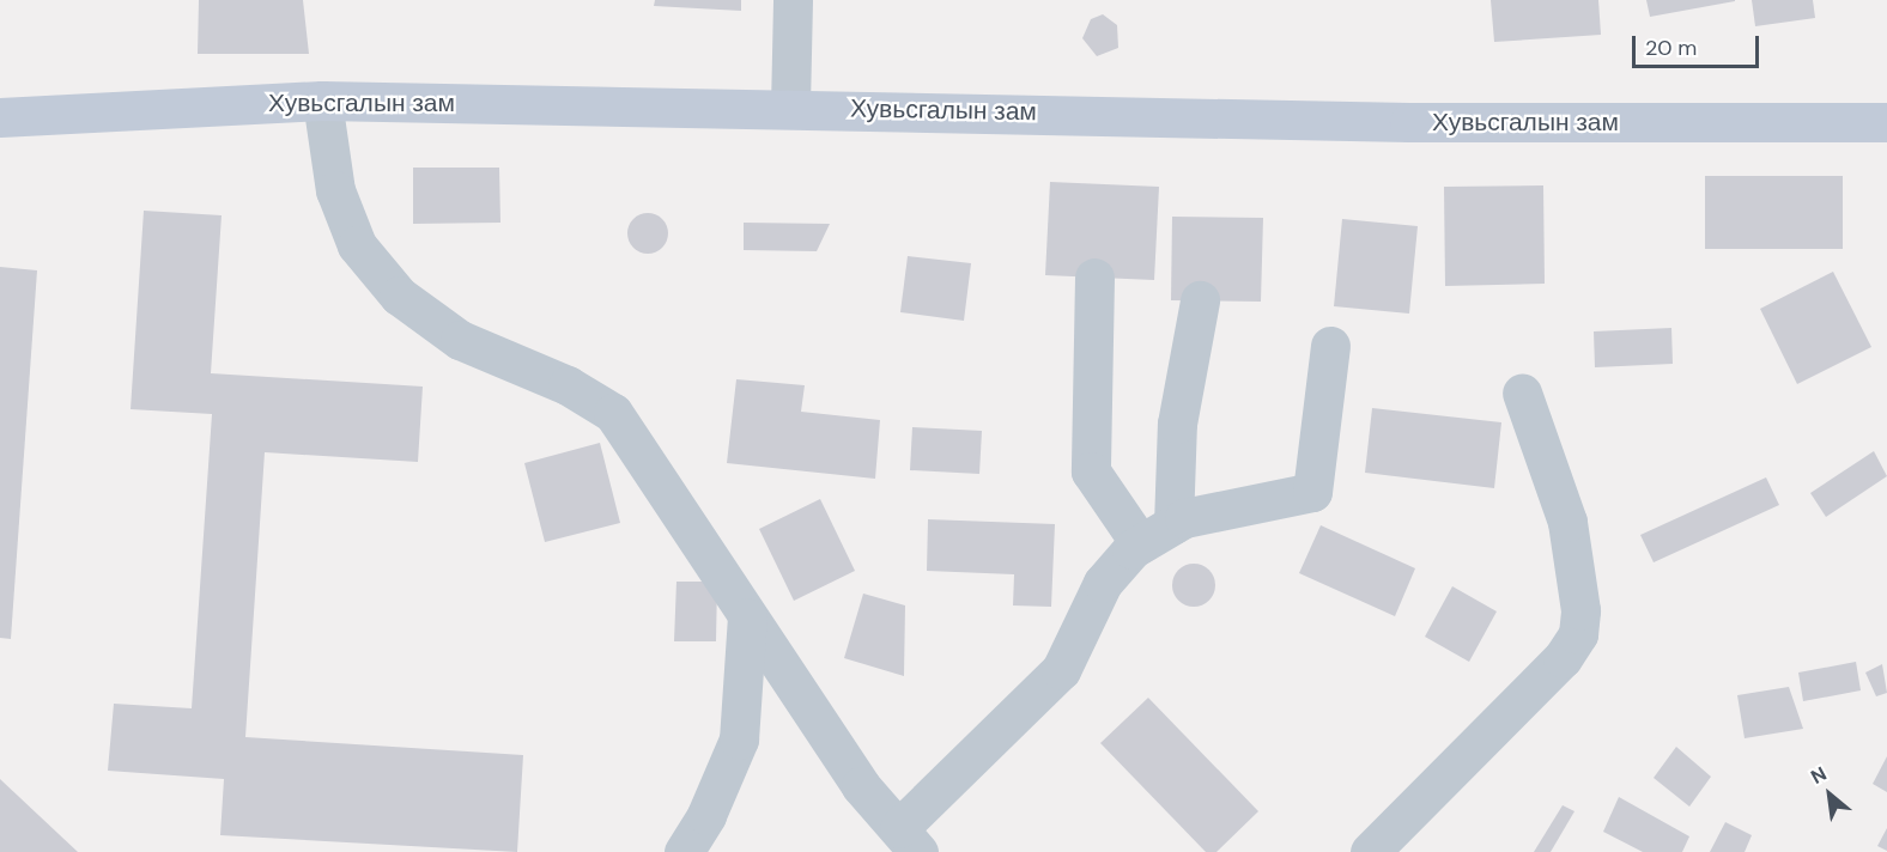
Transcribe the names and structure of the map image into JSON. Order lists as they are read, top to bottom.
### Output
{
  "streets": {
    "main road": ["Хувьсгалын зам"]
  },
  "scale_bar": "20 m",
  "north": "top left"
}
